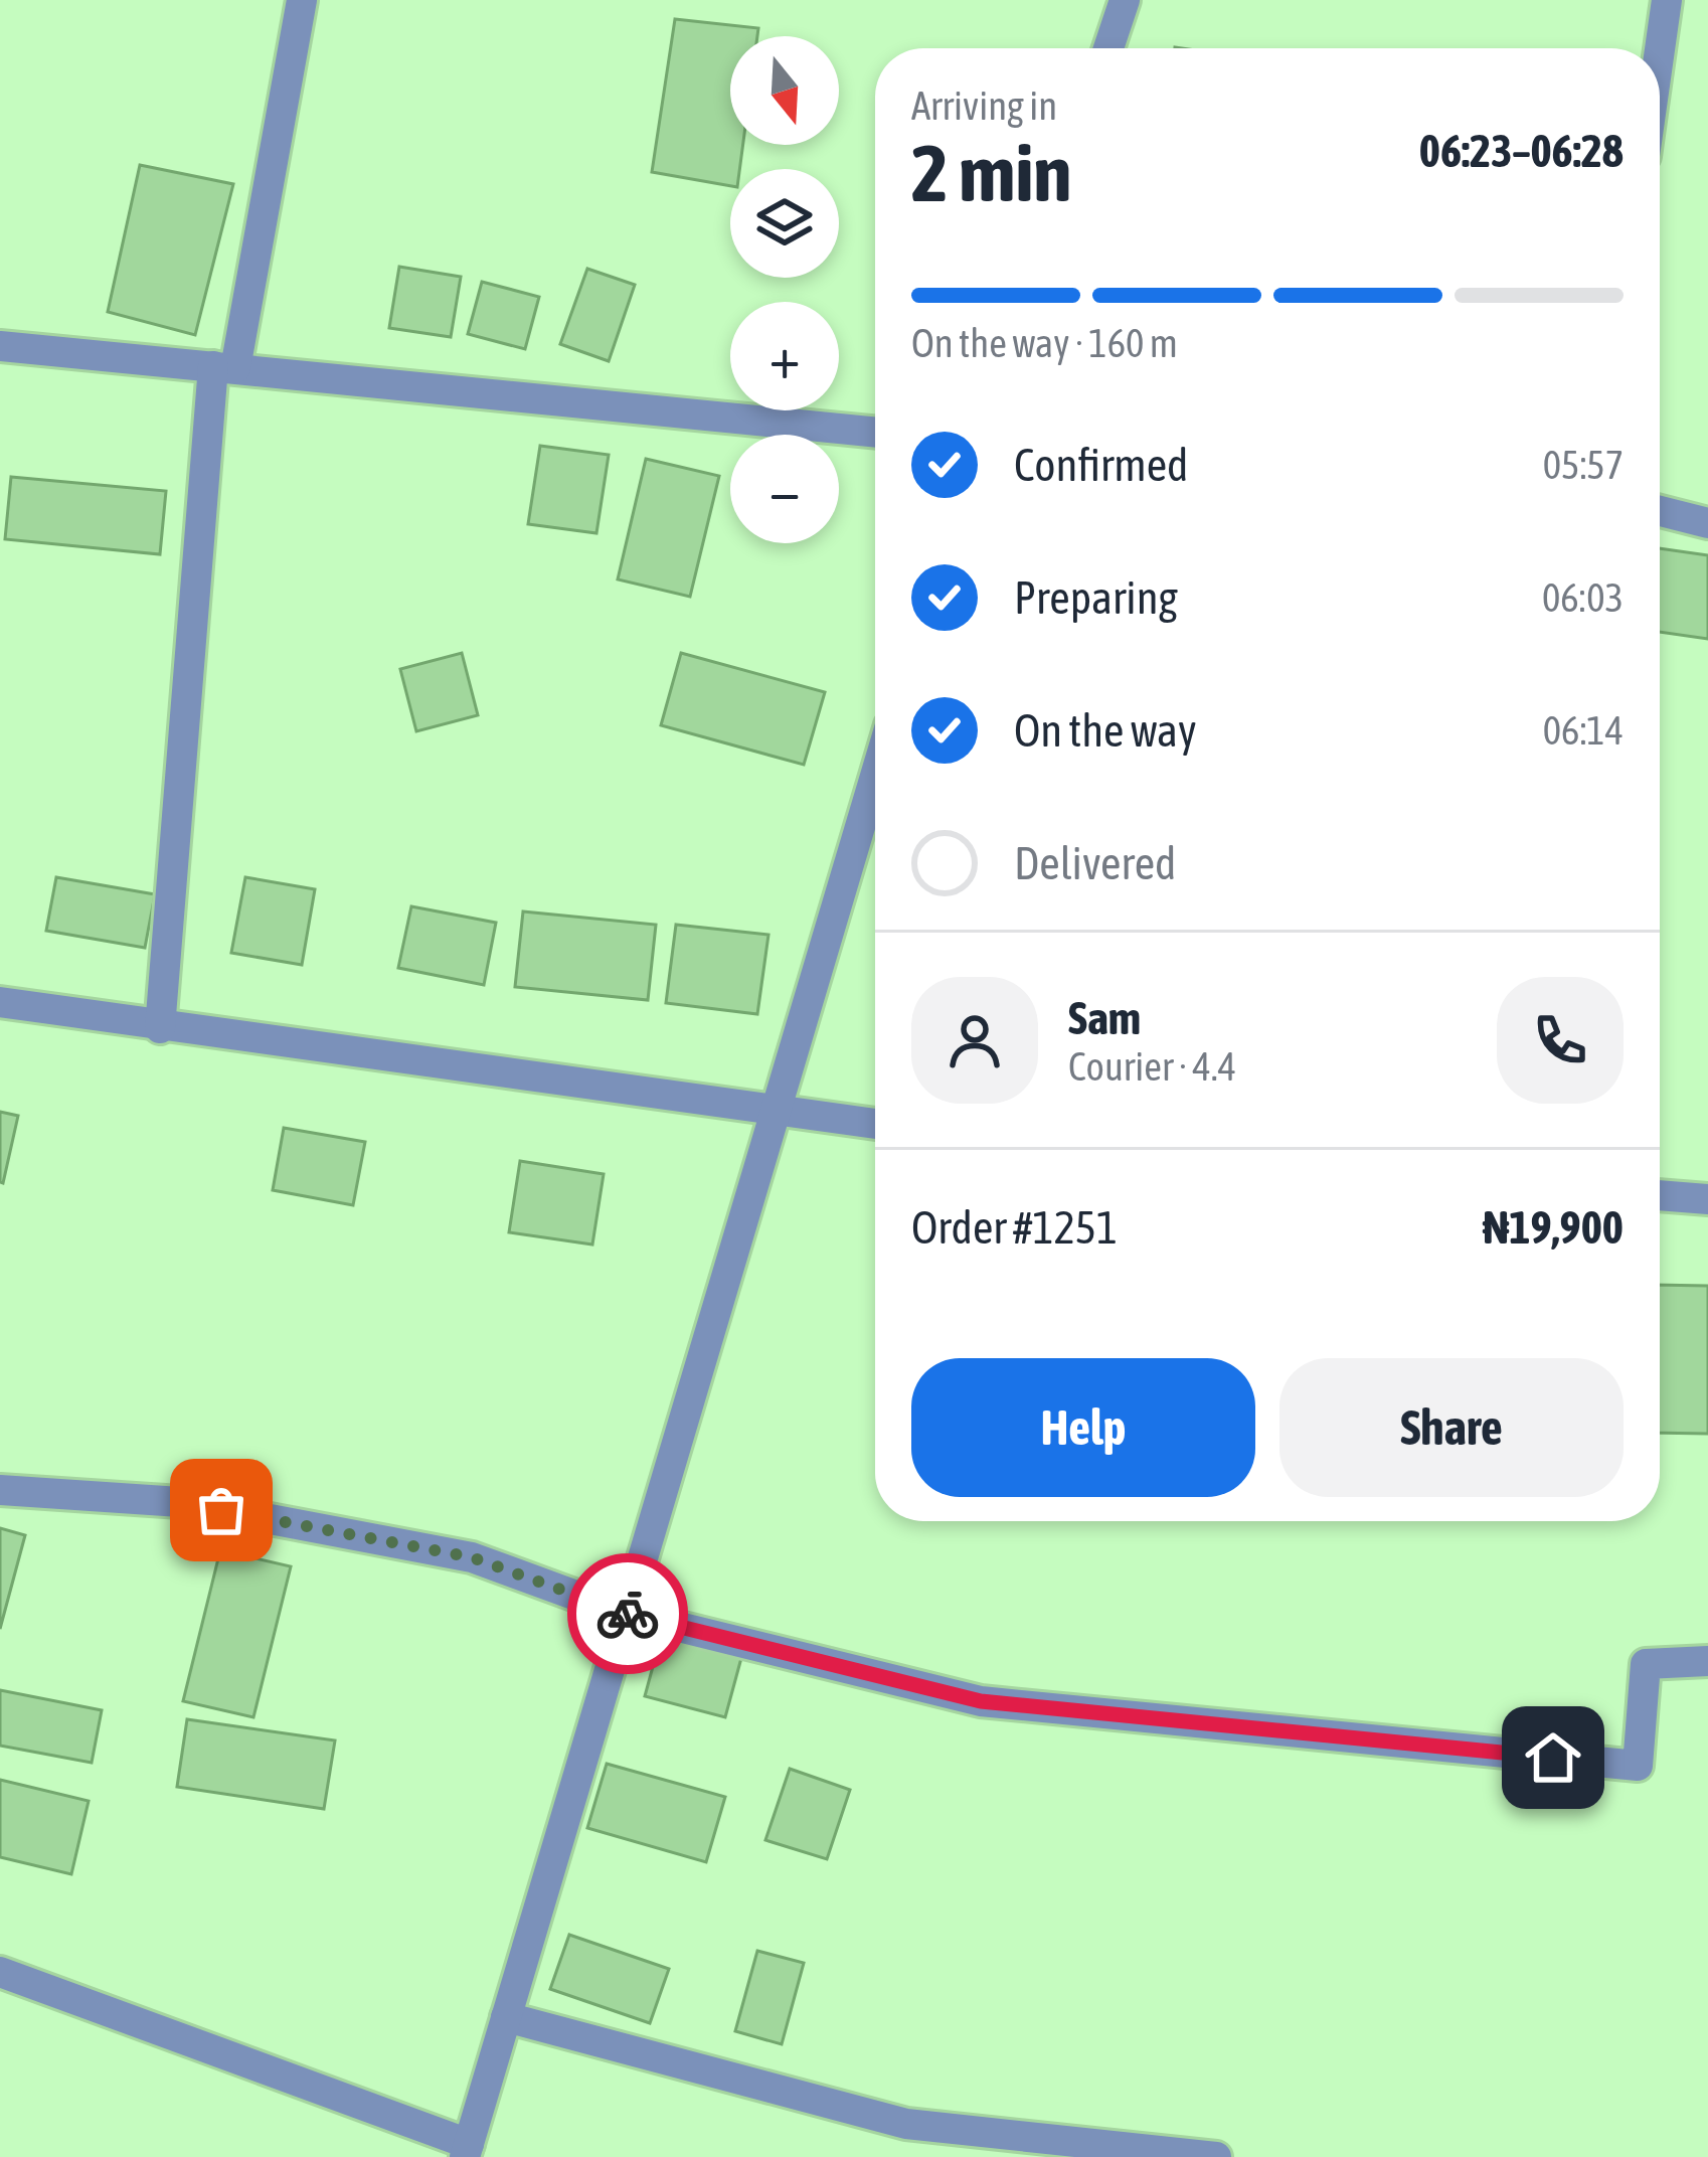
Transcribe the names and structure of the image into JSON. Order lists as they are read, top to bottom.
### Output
{
  "north": "bottom",
  "page": {
    "map_buttons": ["+", "−"],
    "heading": ["2 min", "Arriving in", "06:23–06:28"],
    "panel": [
      "Sam",
      "Courier · 4.4",
      "Order #1251",
      "₦19,900"
    ],
    "bar": "On the way · 160 m",
    "list": [
      ["Confirmed", "05:57"],
      ["Preparing", "06:03"],
      ["On the way", "06:14"],
      "Delivered"
    ],
    "buttons": ["Help", "Share"]
  }
}
